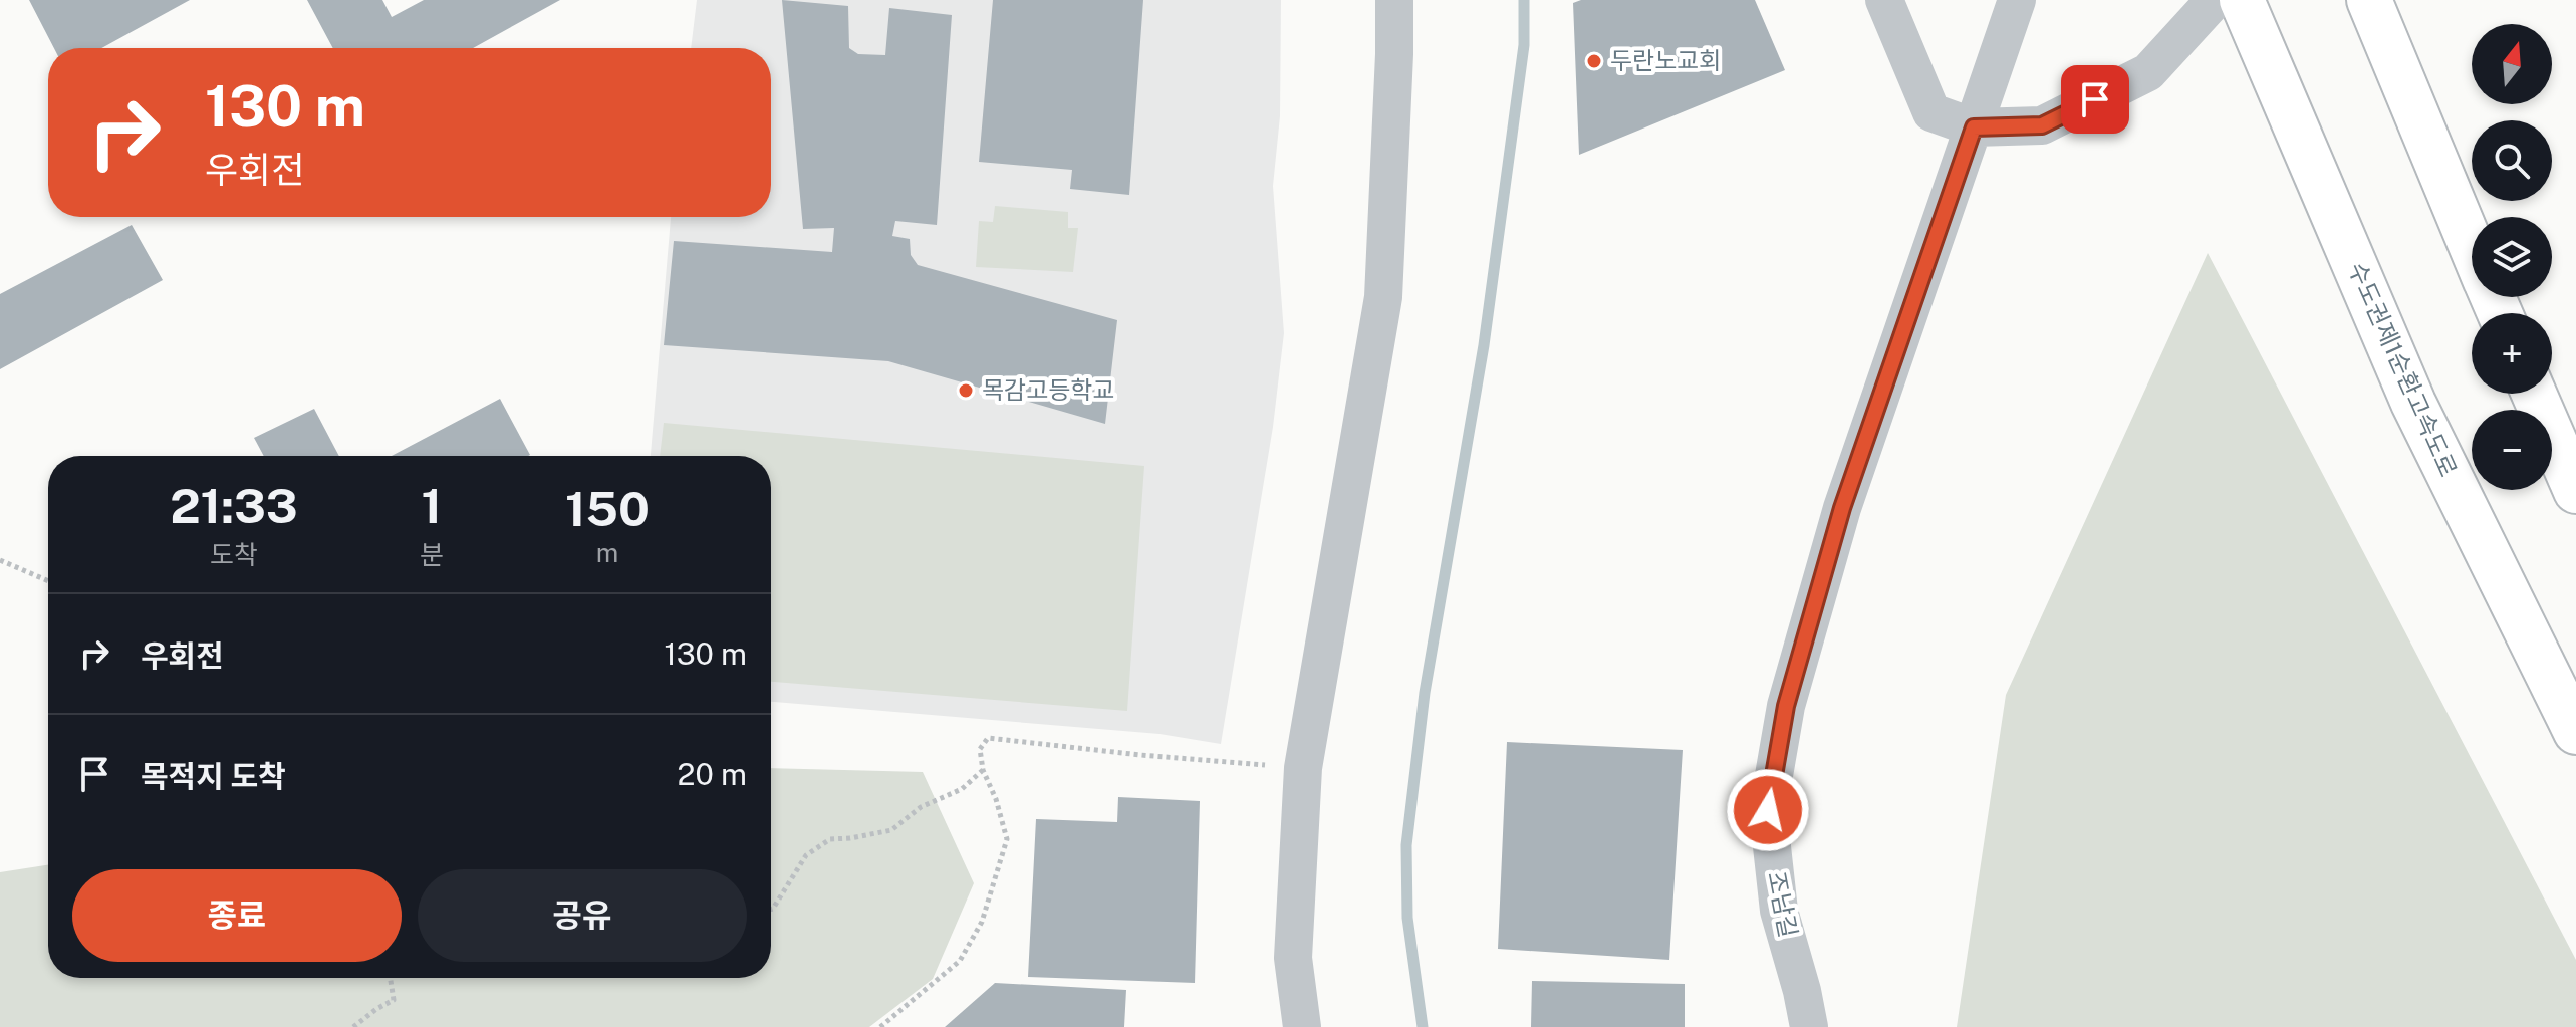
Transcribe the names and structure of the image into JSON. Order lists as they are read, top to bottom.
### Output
{
  "streets": {
    "highway": ["수도권제1순환고속도로"],
    "street": ["조남길"]
  },
  "places": ["두란노교회", "목감고등학교"],
  "north": "top",
  "page": {
    "map_buttons": ["+", "−"],
    "turn": ["130 m", "우회전"],
    "eta": [
      "21:33",
      "도착",
      "1",
      "분",
      "150",
      "m"
    ],
    "list": [
      {
        "name": "우회전",
        "value": "130 m"
      },
      {
        "name": "목적지 도착",
        "value": "20 m"
      }
    ],
    "buttons": ["종료", "공유"]
  }
}
